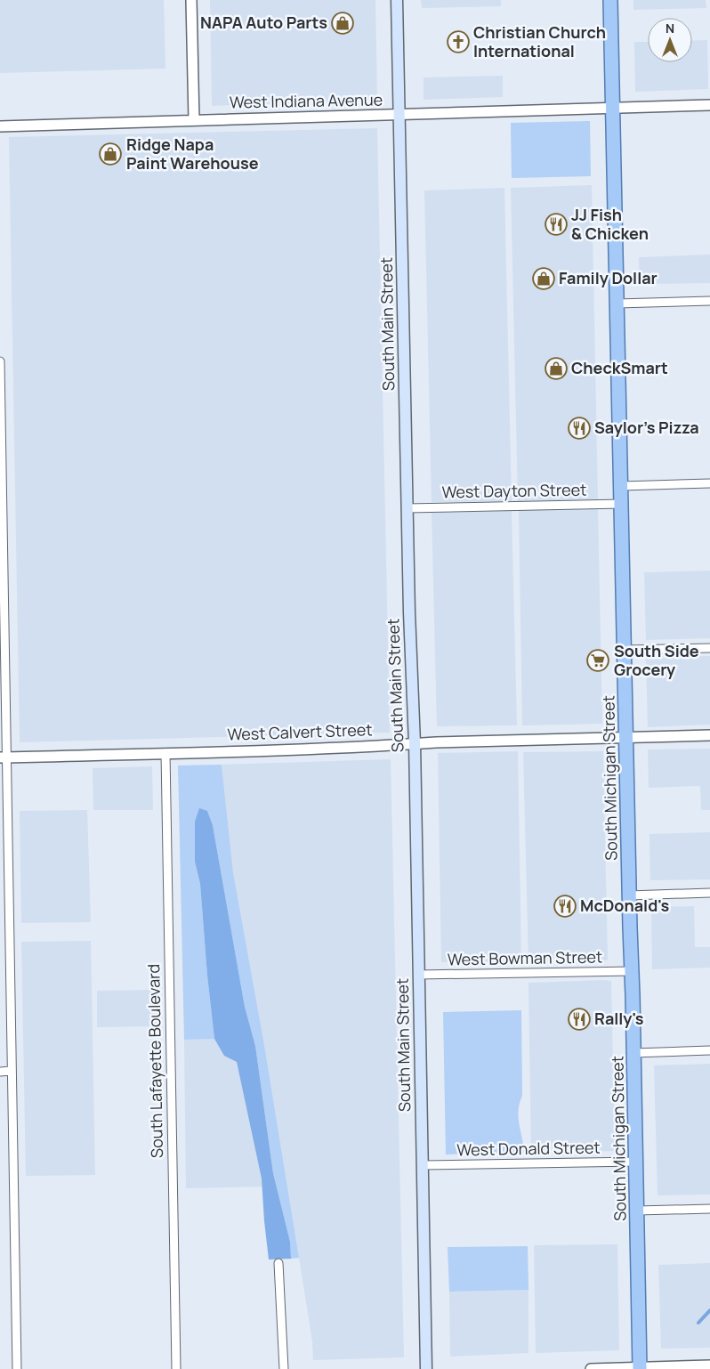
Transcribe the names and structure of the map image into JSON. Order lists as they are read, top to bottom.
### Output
{
  "streets": {
    "main road": ["South Main Street", "South Michigan Street"],
    "street": [
      "West Indiana Avenue",
      "West Dayton Street",
      "West Calvert Street",
      "West Bowman Street",
      "South Lafayette Boulevard",
      "West Donald Street"
    ]
  },
  "crossings": [
    ["West Indiana Avenue", "South Main Street"],
    ["West Indiana Avenue", "South Michigan Street"],
    ["South Main Street", "West Dayton Street"],
    ["South Main Street", "West Calvert Street"],
    ["South Main Street", "West Bowman Street"],
    ["South Main Street", "West Donald Street"],
    ["West Dayton Street", "South Michigan Street"],
    ["West Calvert Street", "South Michigan Street"],
    ["West Calvert Street", "South Lafayette Boulevard"],
    ["South Michigan Street", "West Bowman Street"],
    ["South Michigan Street", "West Donald Street"]
  ],
  "places": {
    "shop": [
      "NAPA Auto Parts",
      "Ridge Napa Paint Warehouse",
      "Family Dollar",
      "CheckSmart"
    ],
    "church": ["Christian Church International"],
    "restaurant": [
      "JJ Fish & Chicken",
      "Saylor's Pizza",
      "McDonald's",
      "Rally's"
    ],
    "supermarket": ["South Side Grocery"]
  },
  "north": "top"
}
